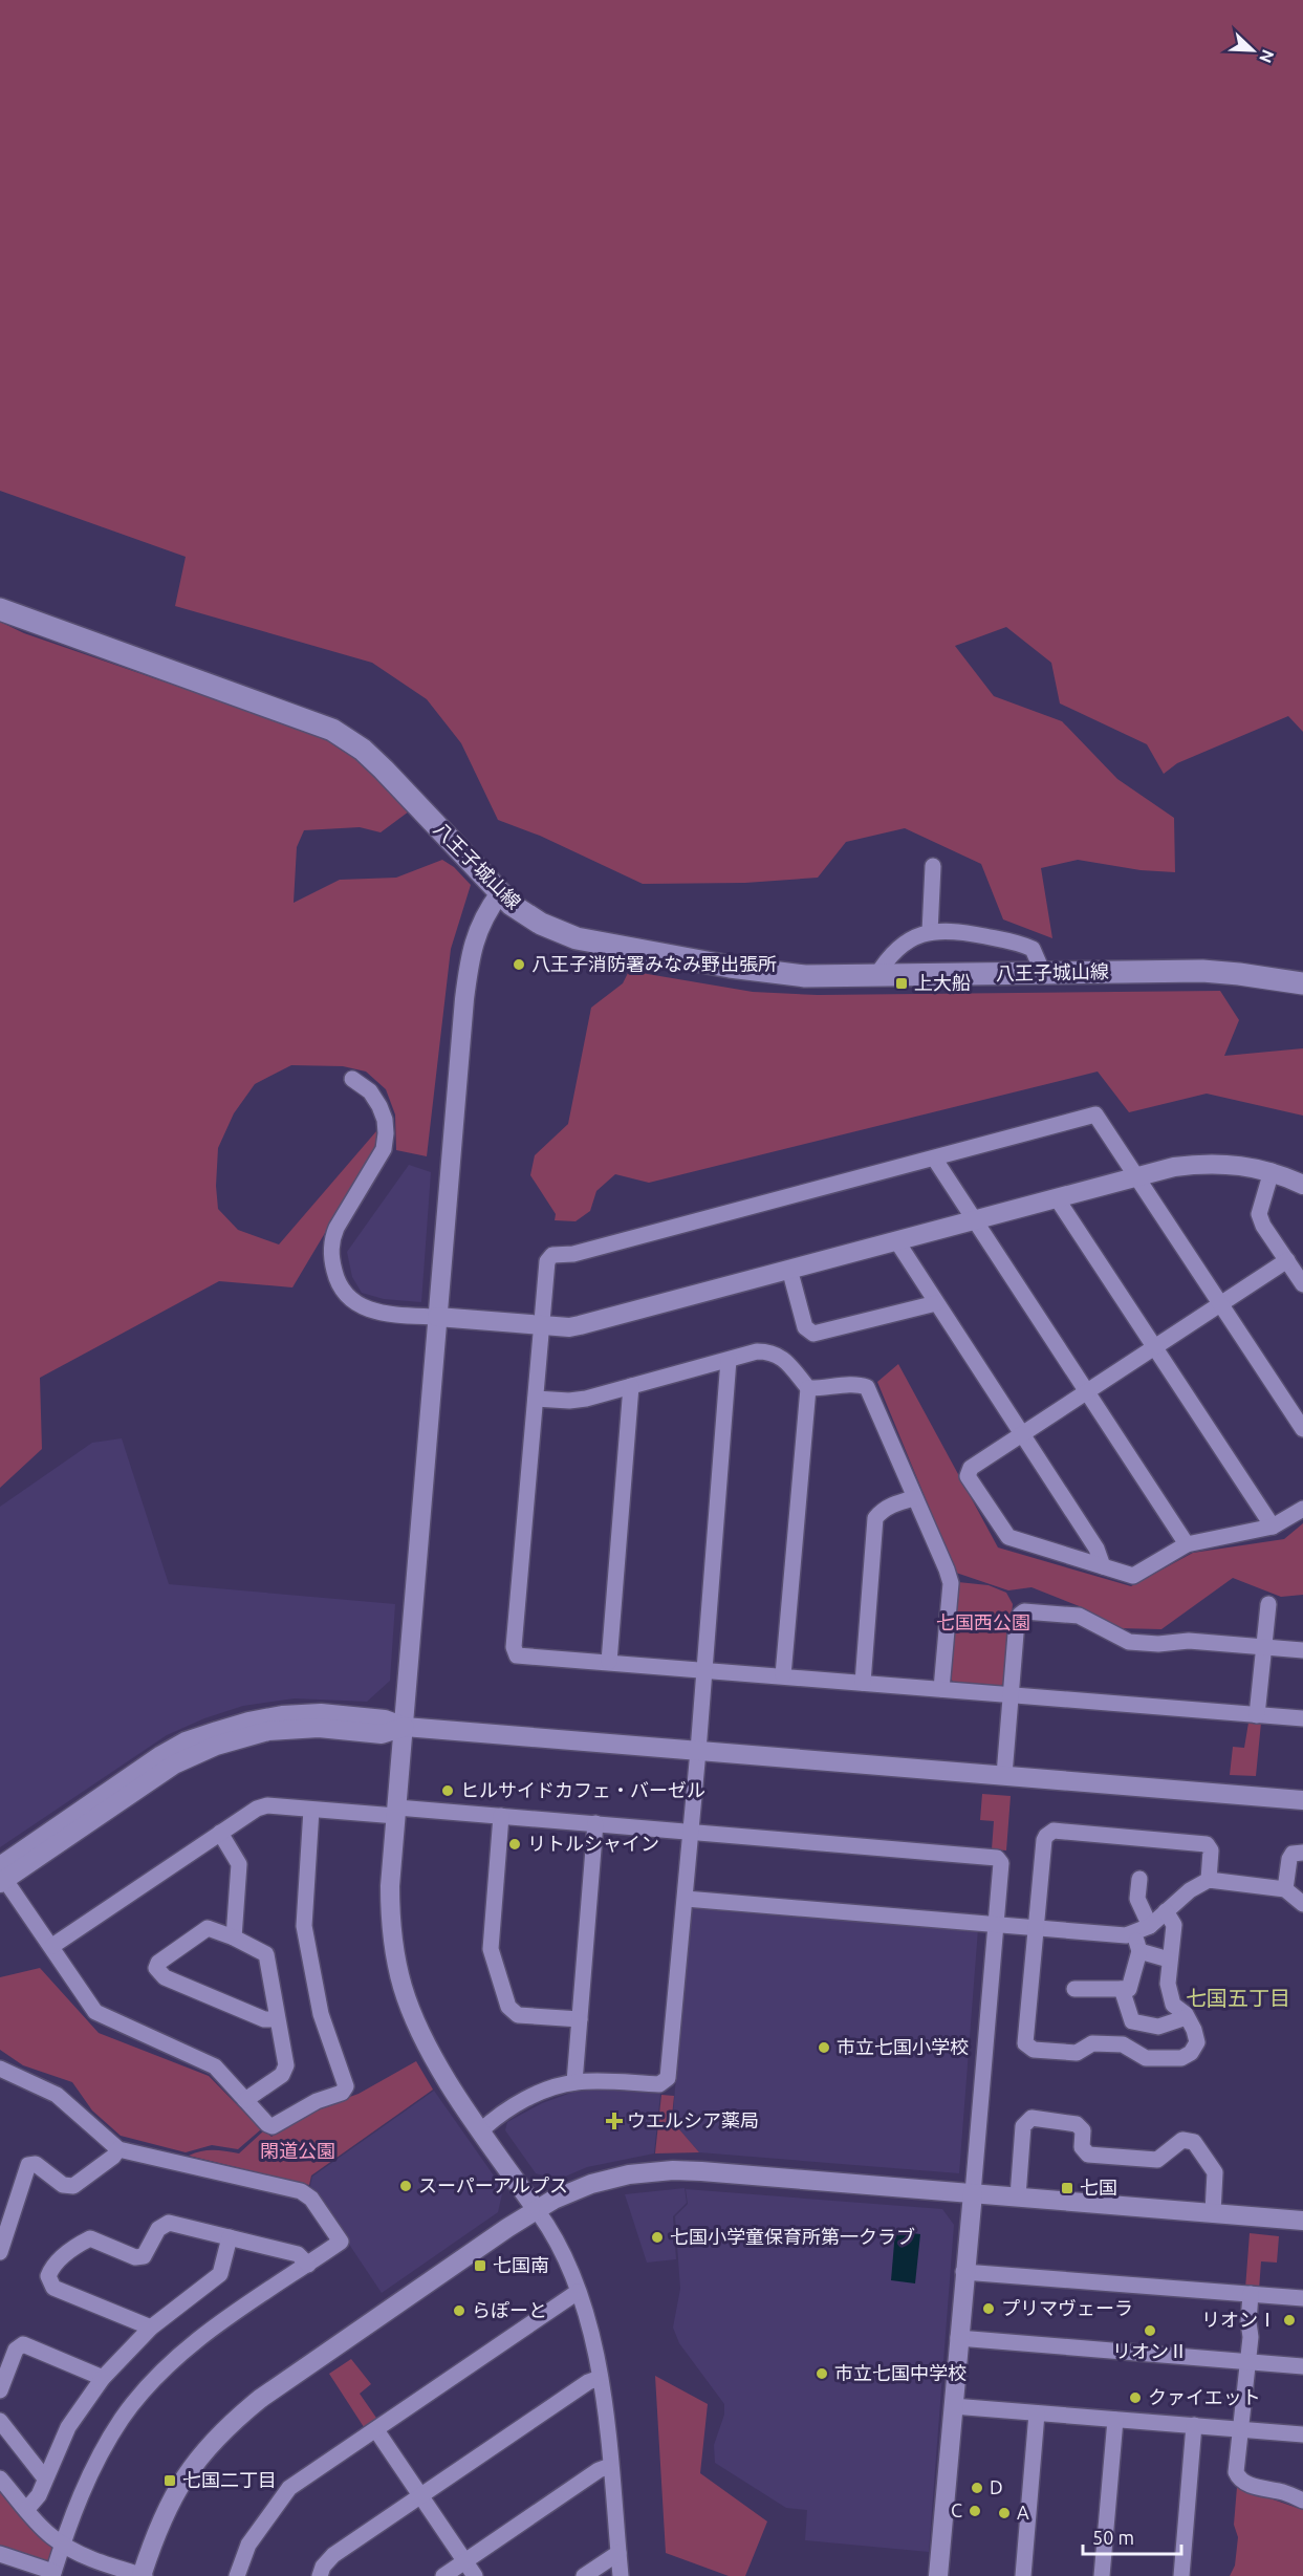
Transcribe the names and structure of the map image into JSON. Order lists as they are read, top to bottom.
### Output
{
  "streets": {
    "main road": ["八王子城山線"]
  },
  "districts": ["七国五丁目"],
  "parks": ["七国西公園", "閑道公園"],
  "places": {
    "other": [
      "八王子消防署みなみ野出張所",
      "ヒルサイドカフェ・バーゼル",
      "リトルシャイン",
      "市立七国小学校",
      "スーパーアルプス",
      "七国小学童保育所第一クラブ",
      "プリマヴェーラ",
      "らぽーと",
      "リオンⅠ",
      "リオンⅡ",
      "市立七国中学校",
      "クァイエット",
      "D",
      "C",
      "A"
    ],
    "transit": [
      "上大船",
      "七国",
      "七国南",
      "七国二丁目"
    ],
    "health": ["ウエルシア薬局"]
  },
  "scale_bar": "50 m",
  "north": "bottom right"
}
